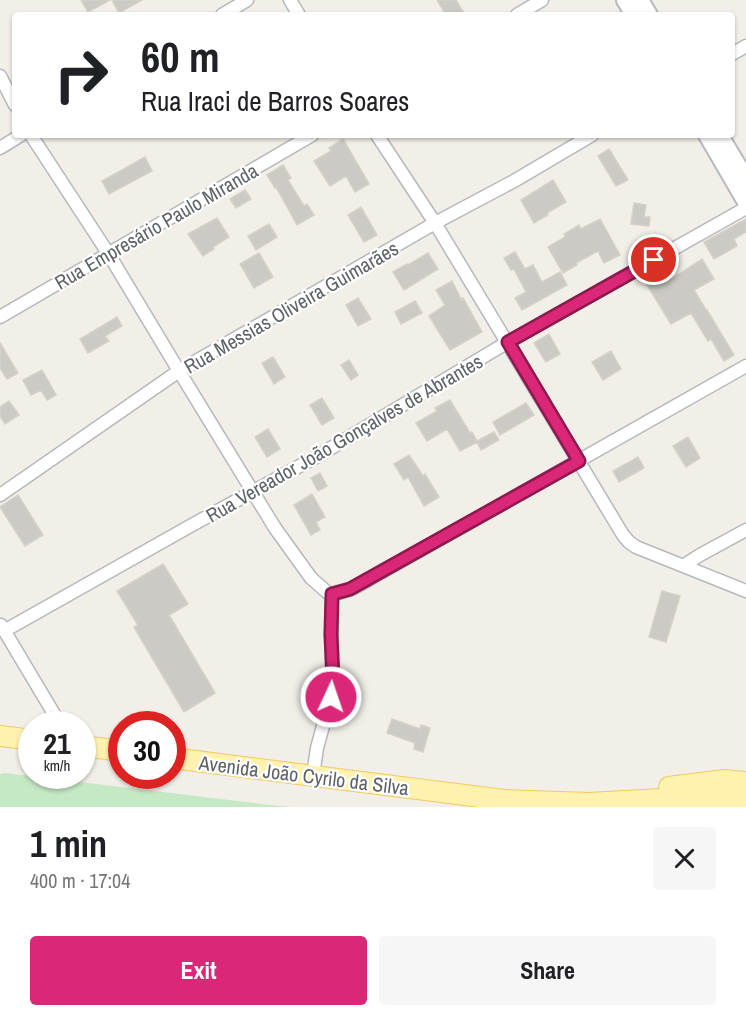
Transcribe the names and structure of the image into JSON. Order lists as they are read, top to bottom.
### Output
{
  "streets": {
    "main road": ["Avenida João Cyrilo da Silva"],
    "street": ["Rua Empresário Paulo Miranda", "Rua Messias Oliveira Guimarães", "Rua Vereador João Gonçalves de Abrantes"]
  },
  "page": {
    "turn": ["60 m", "Rua Iraci de Barros Soares"],
    "speed": "21 km/h",
    "limit": "30",
    "heading": ["1 min", "400 m · 17:04"],
    "buttons": ["Exit", "Share"]
  }
}
